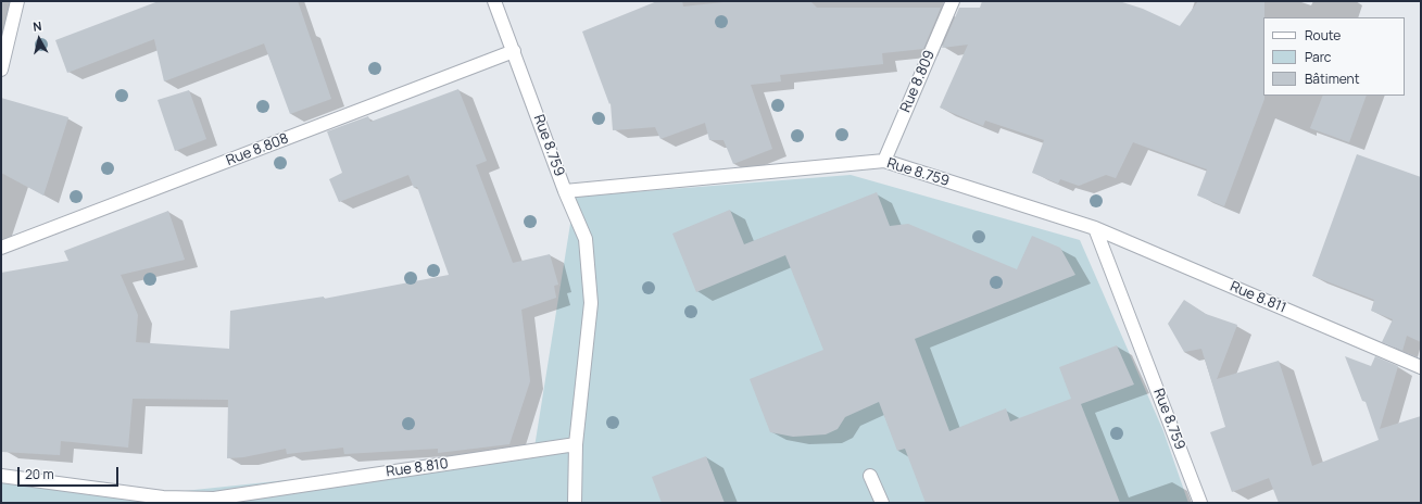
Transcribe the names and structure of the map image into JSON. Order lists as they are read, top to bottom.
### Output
{
  "streets": {
    "street": [
      "Rue 8.809",
      "Rue 8.759",
      "Rue 8.808",
      "Rue 8.811",
      "Rue 8.810"
    ]
  },
  "crossings": [
    ["Rue 8.809", "Rue 8.759"],
    ["Rue 8.759", "Rue 8.808"],
    ["Rue 8.759", "Rue 8.811"]
  ],
  "legend": ["Route", "Parc", "Bâtiment"],
  "scale_bar": "20 m",
  "north": "top"
}
